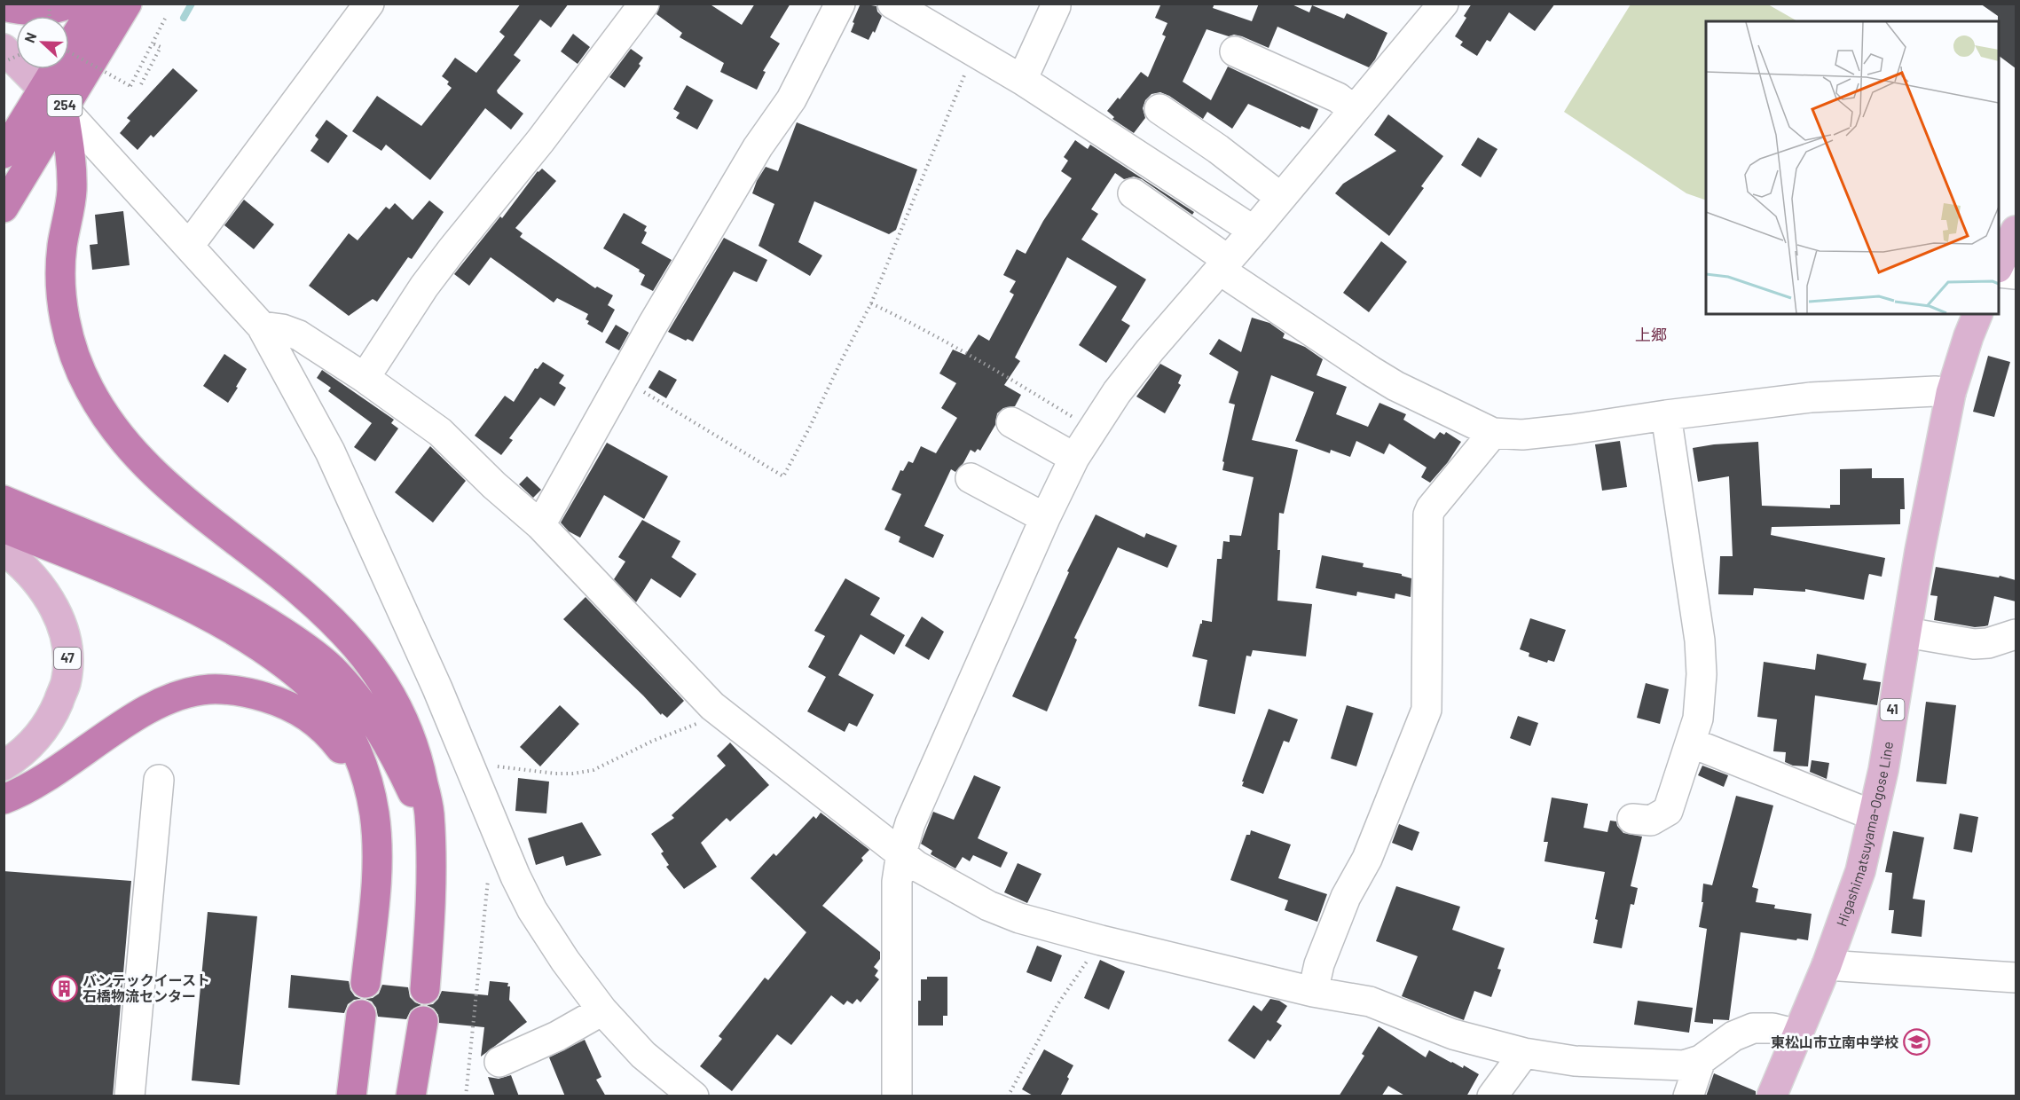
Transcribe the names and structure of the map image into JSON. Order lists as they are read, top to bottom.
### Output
{
  "streets": {
    "highway": ["254"],
    "main road": ["47", "41", "Higashimatsuyama-Ogose Line"]
  },
  "districts": ["上郷"],
  "places": {
    "building": ["バンテックイースト 石橋物流センター"],
    "school or university": ["東松山市立南中学校"]
  },
  "north": "left"
}
